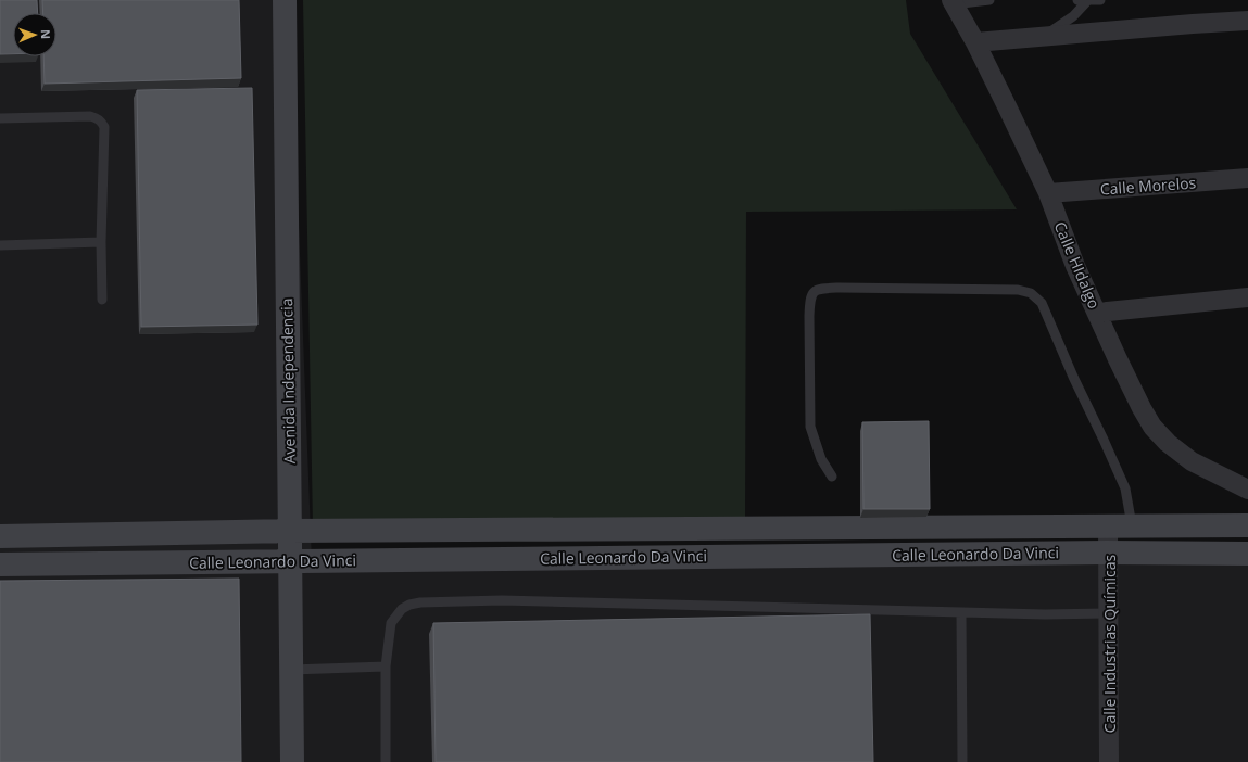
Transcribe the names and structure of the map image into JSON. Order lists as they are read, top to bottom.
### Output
{
  "streets": {
    "main road": ["Avenida Independencia", "Calle Leonardo Da Vinci"],
    "street": ["Calle Morelos", "Calle HIdalgo", "Calle Industrias Químicas"]
  },
  "crossings": [
    ["Calle Morelos", "Calle HIdalgo"],
    ["Avenida Independencia", "Calle Leonardo Da Vinci"],
    ["Calle Leonardo Da Vinci", "Calle Industrias Químicas"]
  ],
  "north": "right"
}
